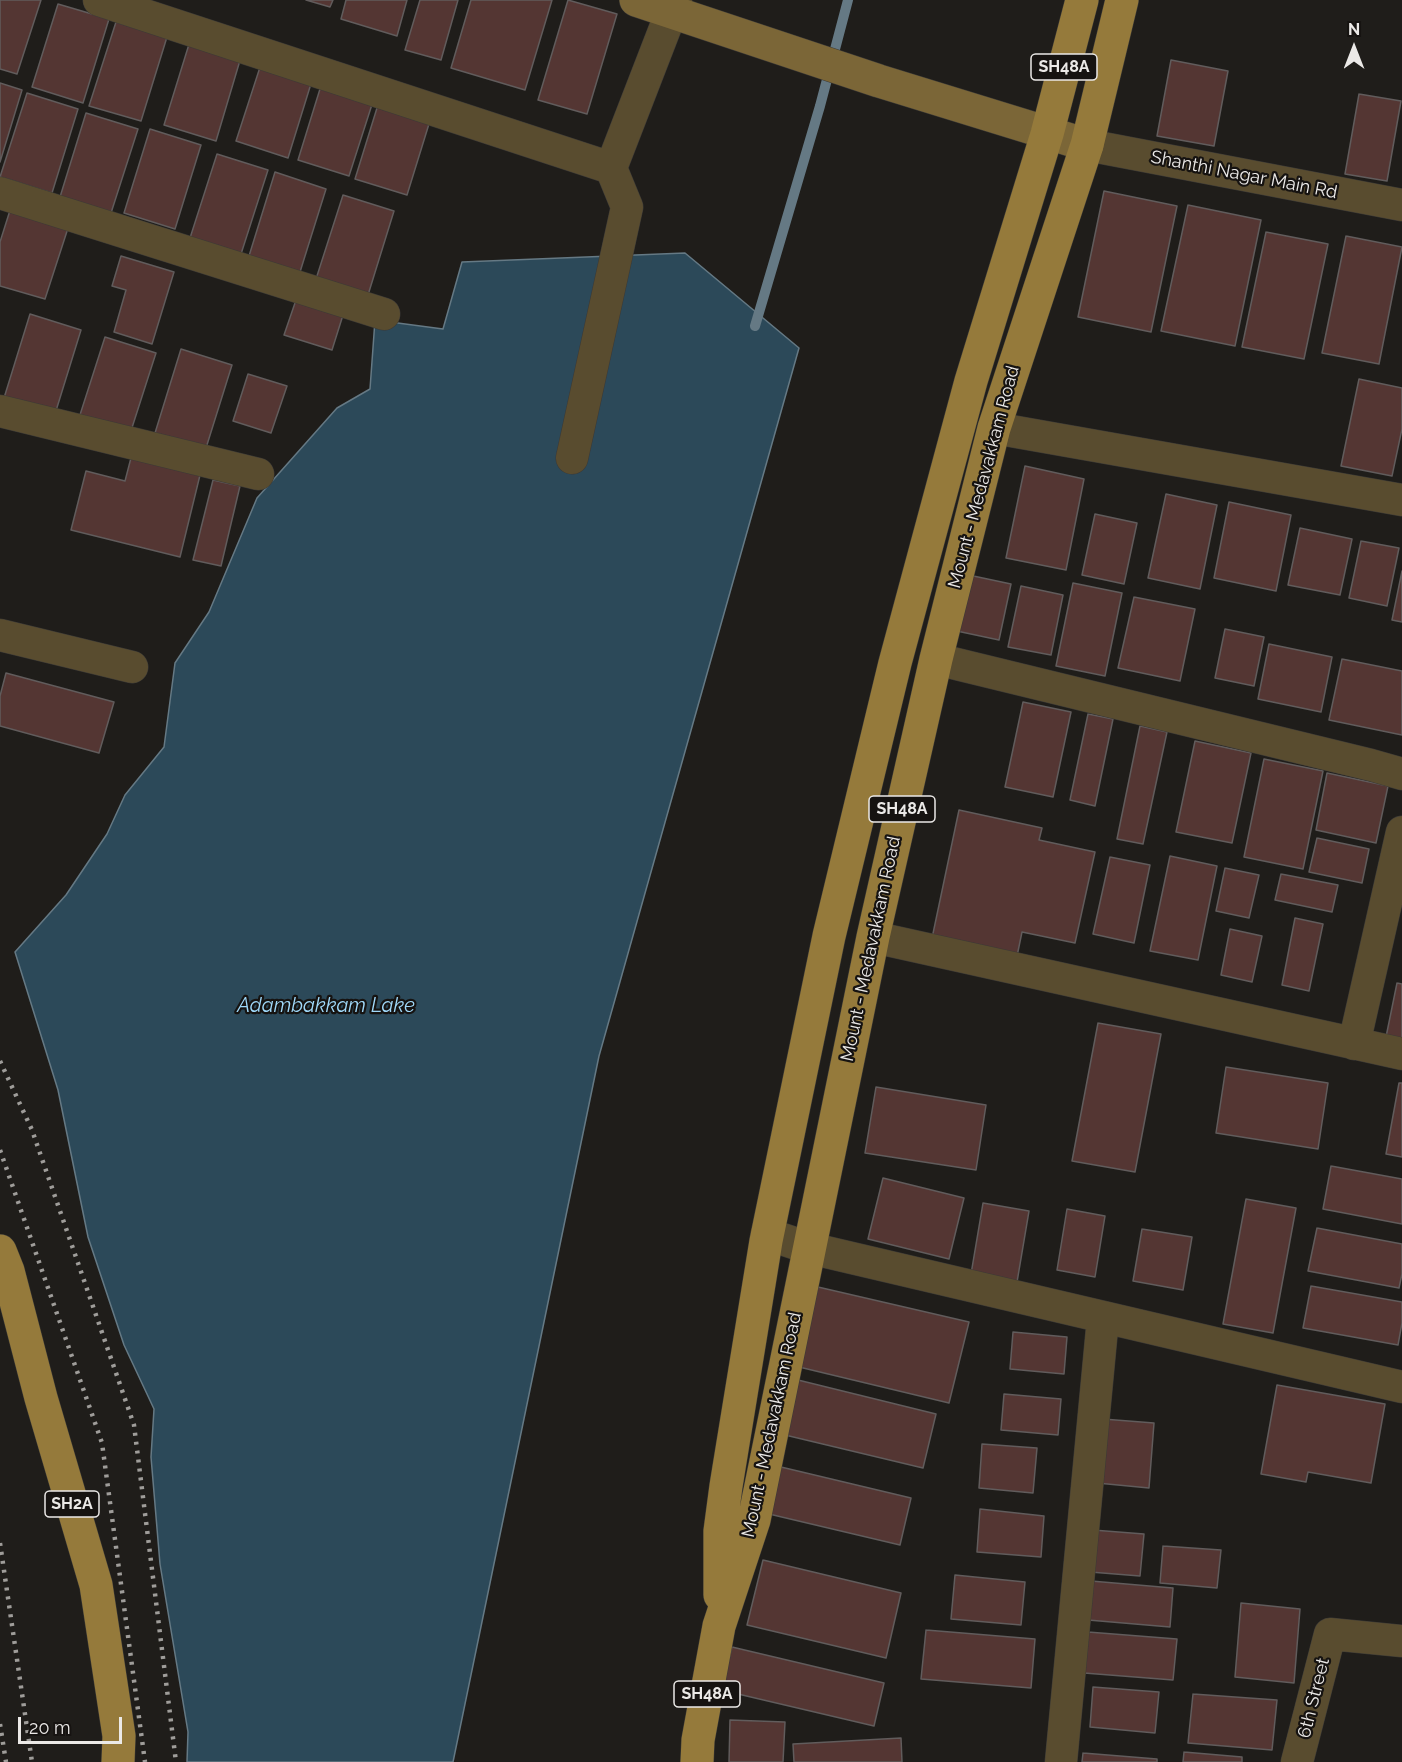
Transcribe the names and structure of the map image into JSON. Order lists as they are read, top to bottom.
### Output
{
  "streets": {
    "main road": ["SH48A", "Mount - Medavakkam Road", "SH2A"],
    "street": ["Shanthi Nagar Main Rd", "6th Street"]
  },
  "crossings": [
    ["Shanthi Nagar Main Rd", "Mount - Medavakkam Road"]
  ],
  "water": ["Adambakkam Lake"],
  "scale_bar": "20 m",
  "north": "top"
}
